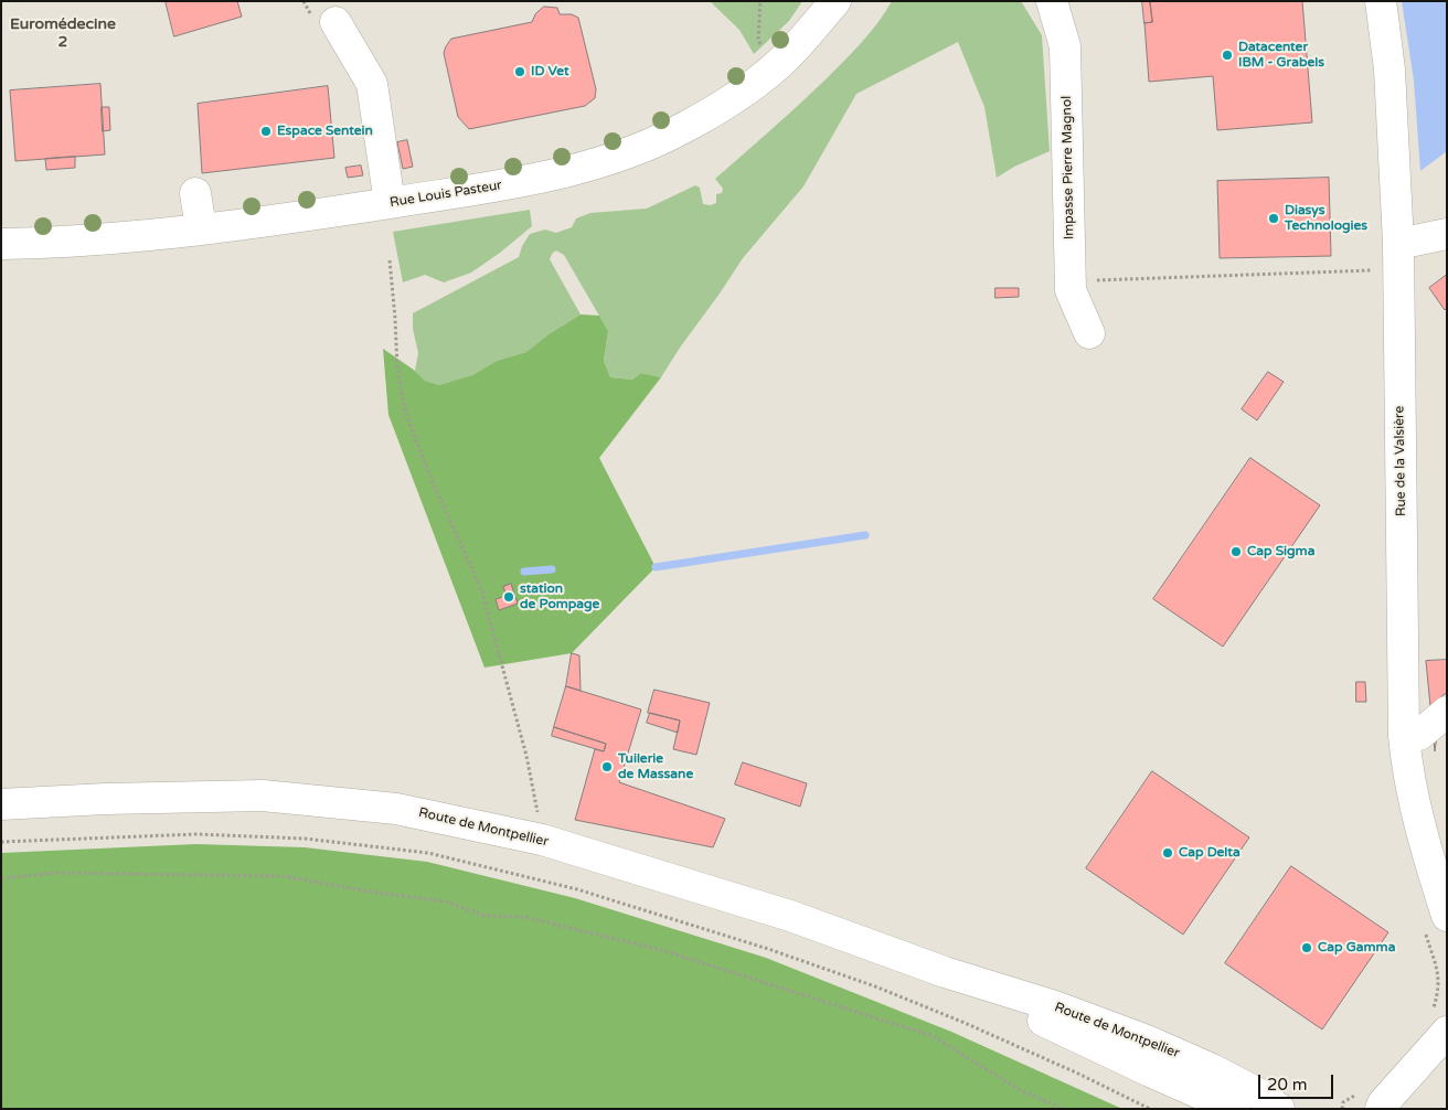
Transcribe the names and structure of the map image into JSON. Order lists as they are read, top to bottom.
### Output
{
  "streets": {
    "street": [
      "Impasse Pierre Magnol",
      "Rue Louis Pasteur",
      "Rue de la Valsière",
      "Route de Montpellier"
    ]
  },
  "districts": ["Euromédecine 2"],
  "places": [
    "Datacenter IBM - Grabels",
    "ID Vet",
    "Espace Sentein",
    "Diasys Technologies",
    "Cap Sigma",
    "station de Pompage",
    "Tuilerie de Massane",
    "Cap Delta",
    "Cap Gamma"
  ],
  "scale_bar": "20 m"
}
